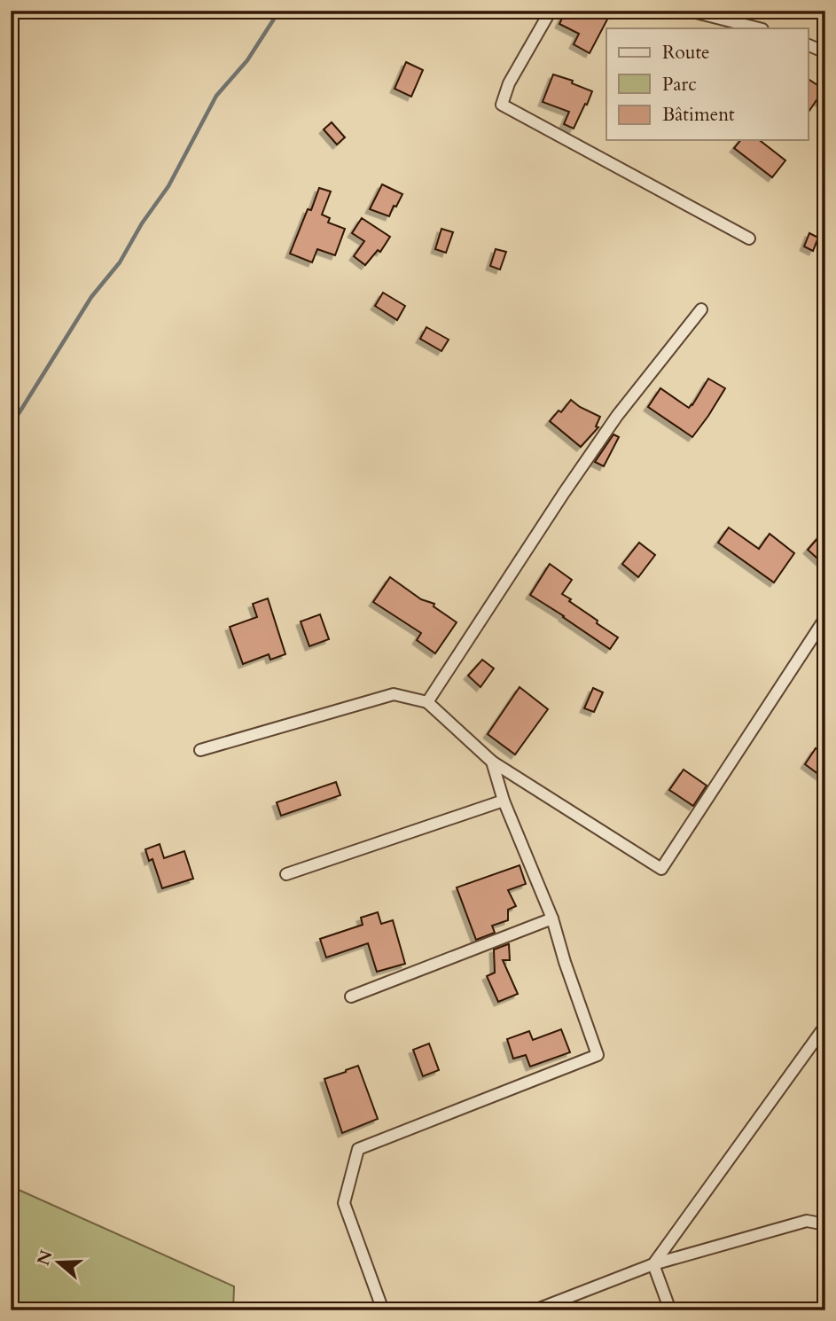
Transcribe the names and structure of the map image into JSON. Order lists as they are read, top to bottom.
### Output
{
  "legend": ["Route", "Parc", "Bâtiment"],
  "north": "left"
}
